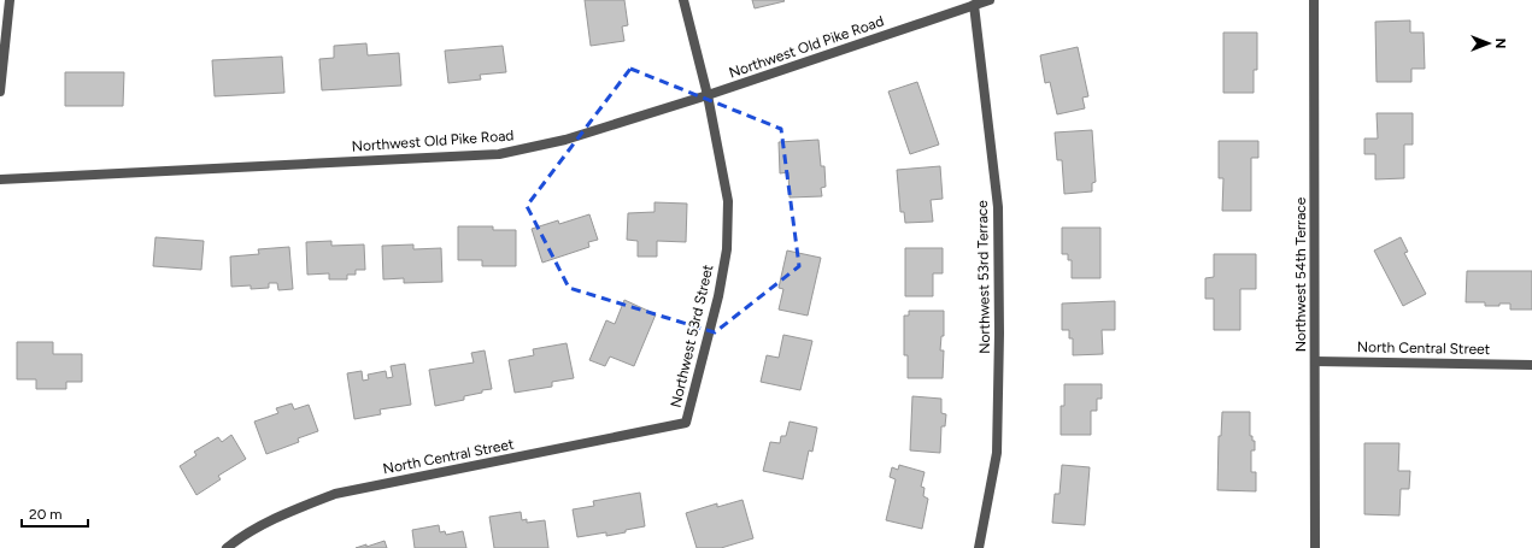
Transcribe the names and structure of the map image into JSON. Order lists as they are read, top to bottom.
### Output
{
  "streets": {
    "street": [
      "Northwest Old Pike Road",
      "Northwest 54th Terrace",
      "Northwest 53rd Terrace",
      "Northwest 53rd Street",
      "North Central Street"
    ]
  },
  "crossings": [
    ["Northwest Old Pike Road", "Northwest 53rd Terrace"],
    ["Northwest Old Pike Road", "Northwest 53rd Street"],
    ["Northwest 54th Terrace", "North Central Street"],
    ["Northwest 53rd Street", "North Central Street"]
  ],
  "scale_bar": "20 m",
  "north": "right"
}
